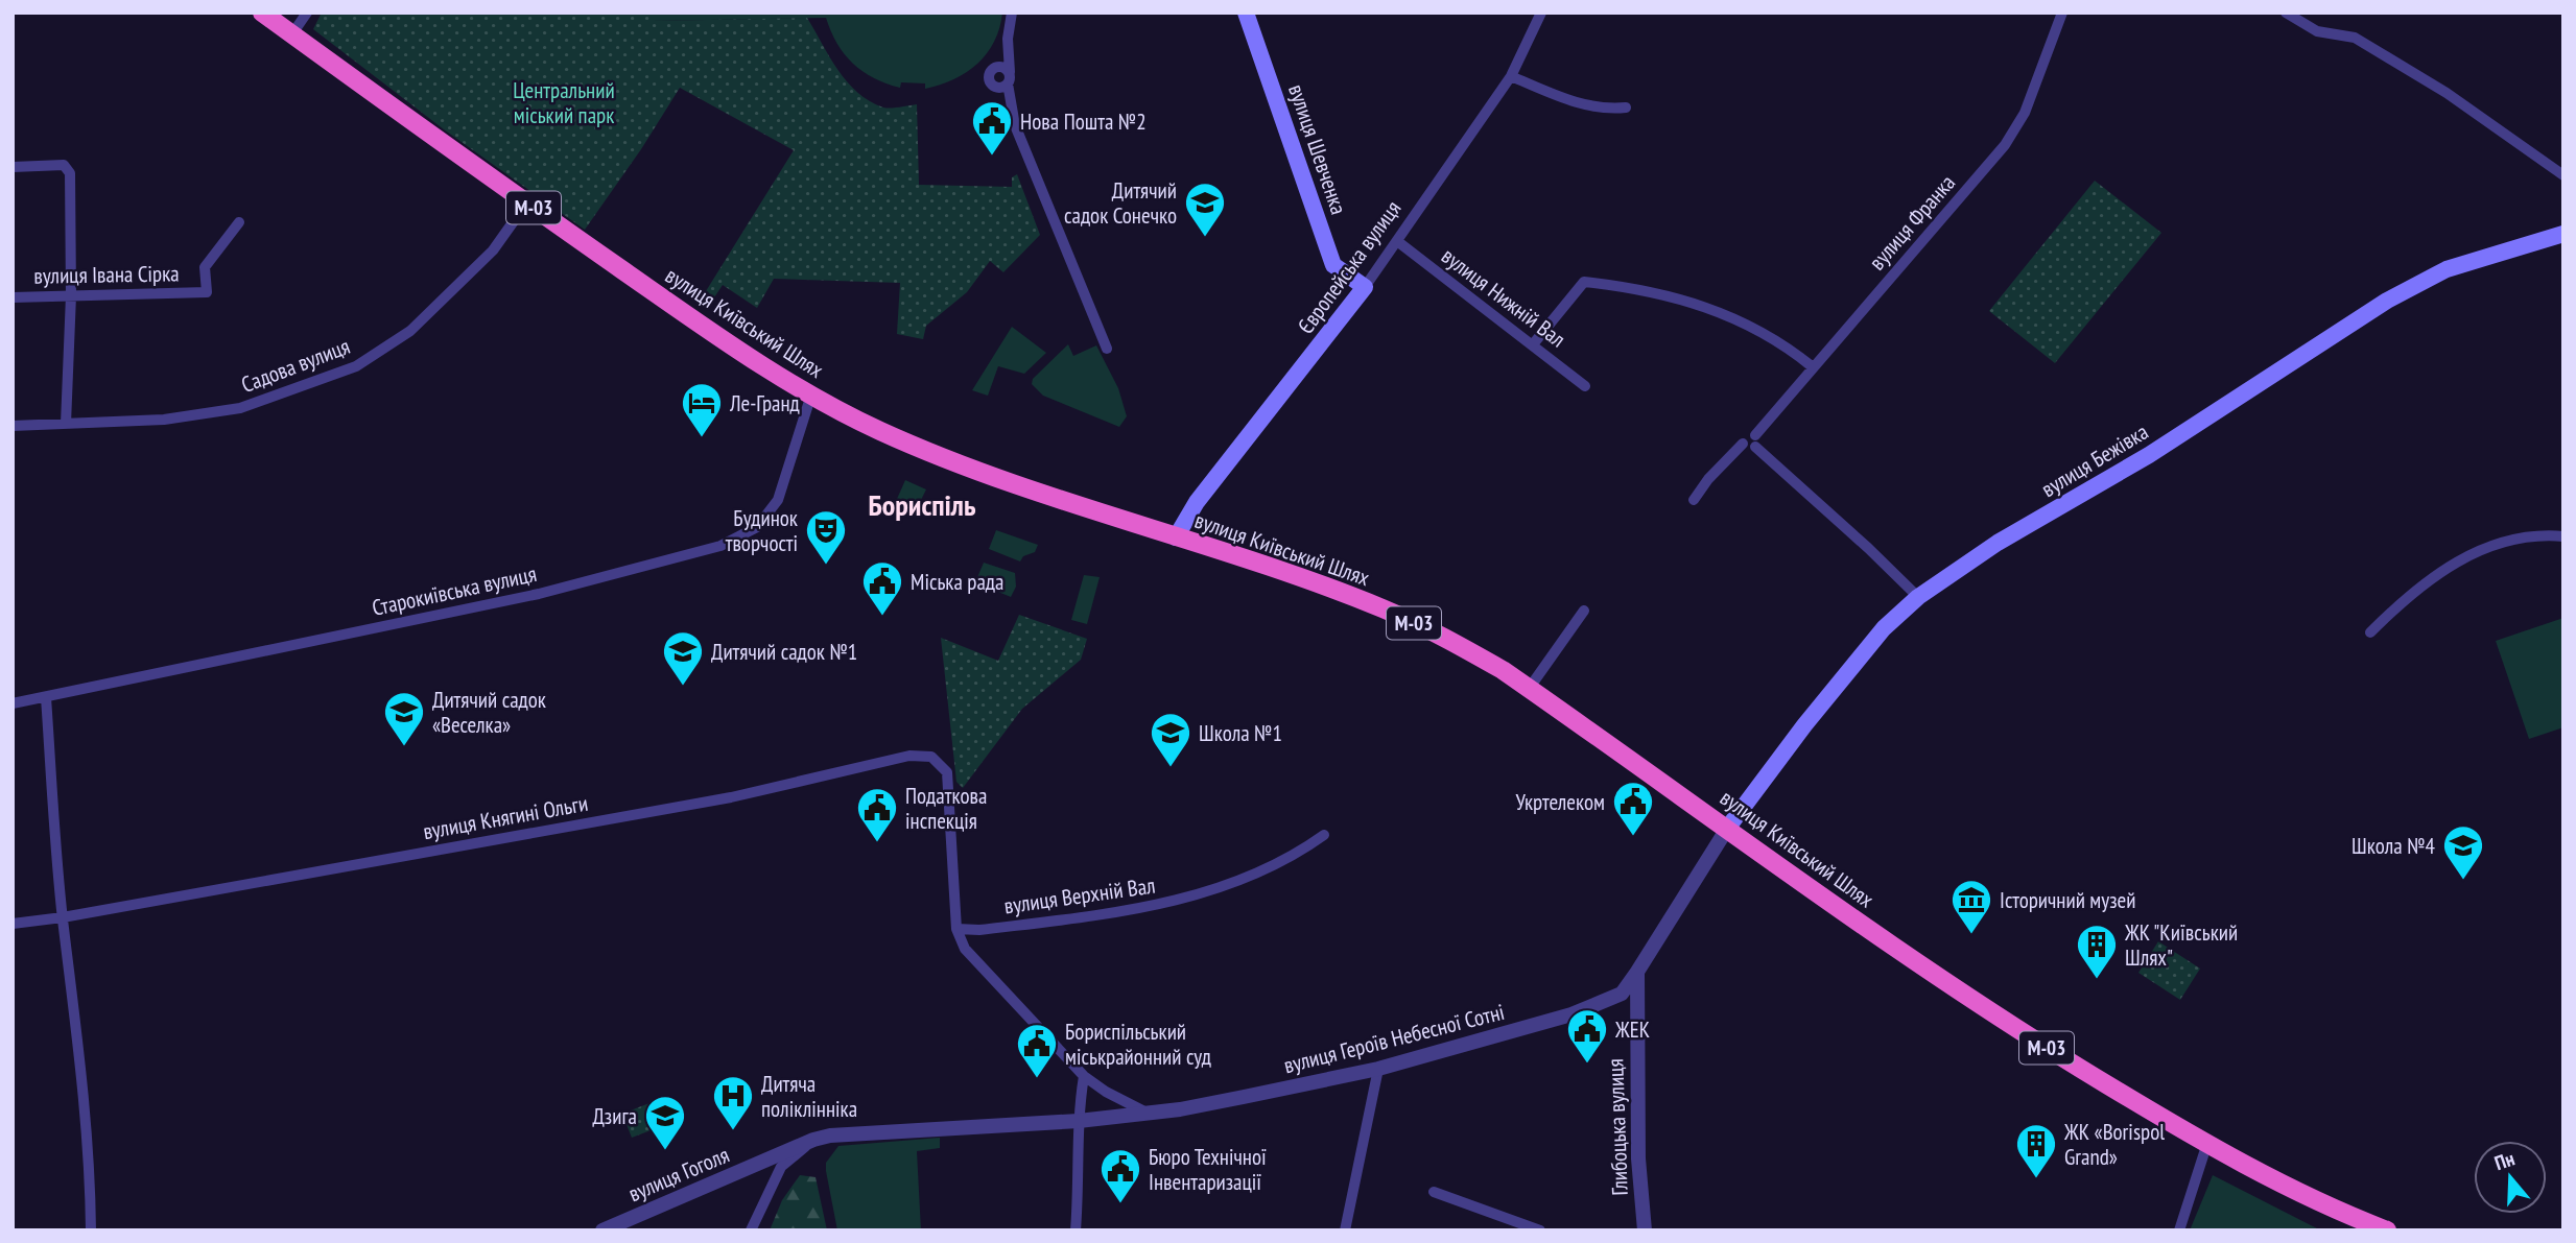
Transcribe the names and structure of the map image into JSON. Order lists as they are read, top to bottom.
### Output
{
  "streets": {
    "highway": ["М-03", "вулиця Київський Шлях"],
    "main road": ["вулиця Шевченка", "Європейська вулиця", "вулиця Бежівка"],
    "street": [
      "вулиця Франка",
      "вулиця Івана Сірка",
      "вулиця Нижній Вал",
      "Садова вулиця",
      "Старокиївська вулиця",
      "вулиця Княгині Ольги",
      "вулиця Верхній Вал",
      "вулиця Героїв Небесної Сотні",
      "Глибоцька вулиця",
      "вулиця Гоголя"
    ]
  },
  "crossings": [
    ["вулиця Шевченка", "Європейська вулиця"],
    ["Європейська вулиця", "вулиця Нижній Вал"],
    ["Європейська вулиця", "вулиця Київський Шлях"],
    ["вулиця Київський Шлях", "Садова вулиця"],
    ["вулиця Київський Шлях", "вулиця Бежівка"],
    ["вулиця Київський Шлях", "Старокиївська вулиця"],
    ["вулиця Княгині Ольги", "вулиця Верхній Вал"],
    ["вулиця Героїв Небесної Сотні", "Глибоцька вулиця"],
    ["вулиця Героїв Небесної Сотні", "вулиця Гоголя"]
  ],
  "districts": ["Бориспіль"],
  "parks": ["Центральний міський парк"],
  "places": {
    "public building": [
      "Нова Пошта №2",
      "Міська рада",
      "Укртелеком",
      "Податкова інспекція",
      "ЖЕК",
      "Бориспільський міськрайонний суд",
      "Бюро Технічної Інвентаризації"
    ],
    "school or university": [
      "Дитячий садок Сонечко",
      "Дитячий садок №1",
      "Дитячий садок «Веселка»",
      "Школа №1",
      "Школа №4",
      "Дзига"
    ],
    "hotel": ["Ле-Гранд"],
    "theatre": ["Будинок творчості"],
    "museum": ["Історичний музей"],
    "building": ["ЖК \"Київський Шлях\"", "ЖК «Borispol Grand»"],
    "hospital": ["Дитяча поліклінніка"]
  },
  "north": "top"
}
